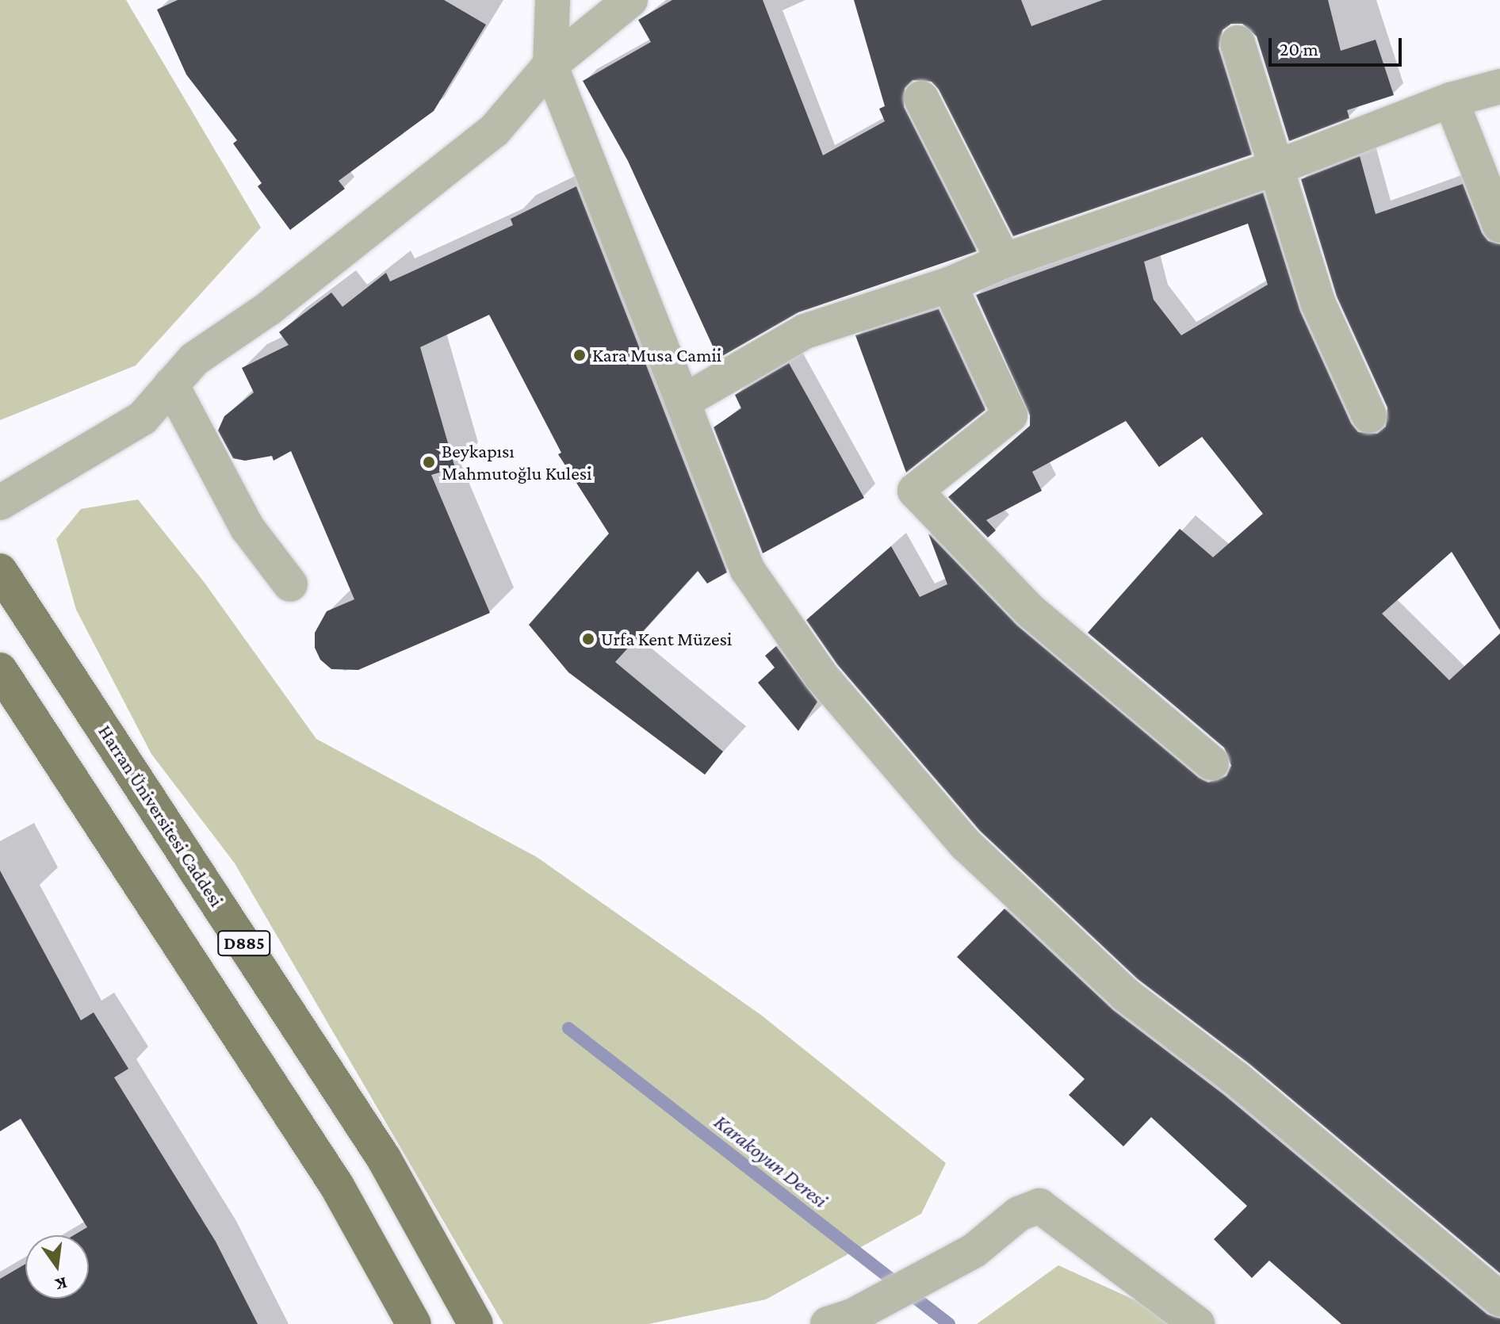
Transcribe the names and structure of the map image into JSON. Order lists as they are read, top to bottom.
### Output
{
  "streets": {
    "main road": ["Harran Üniversitesi Caddesi", "D885"]
  },
  "water": ["Karakoyun Deresi"],
  "places": ["Kara Musa Camii", "Beykapısı Mahmutoğlu Kulesi", "Urfa Kent Müzesi"],
  "scale_bar": "20 m",
  "north": "bottom"
}
